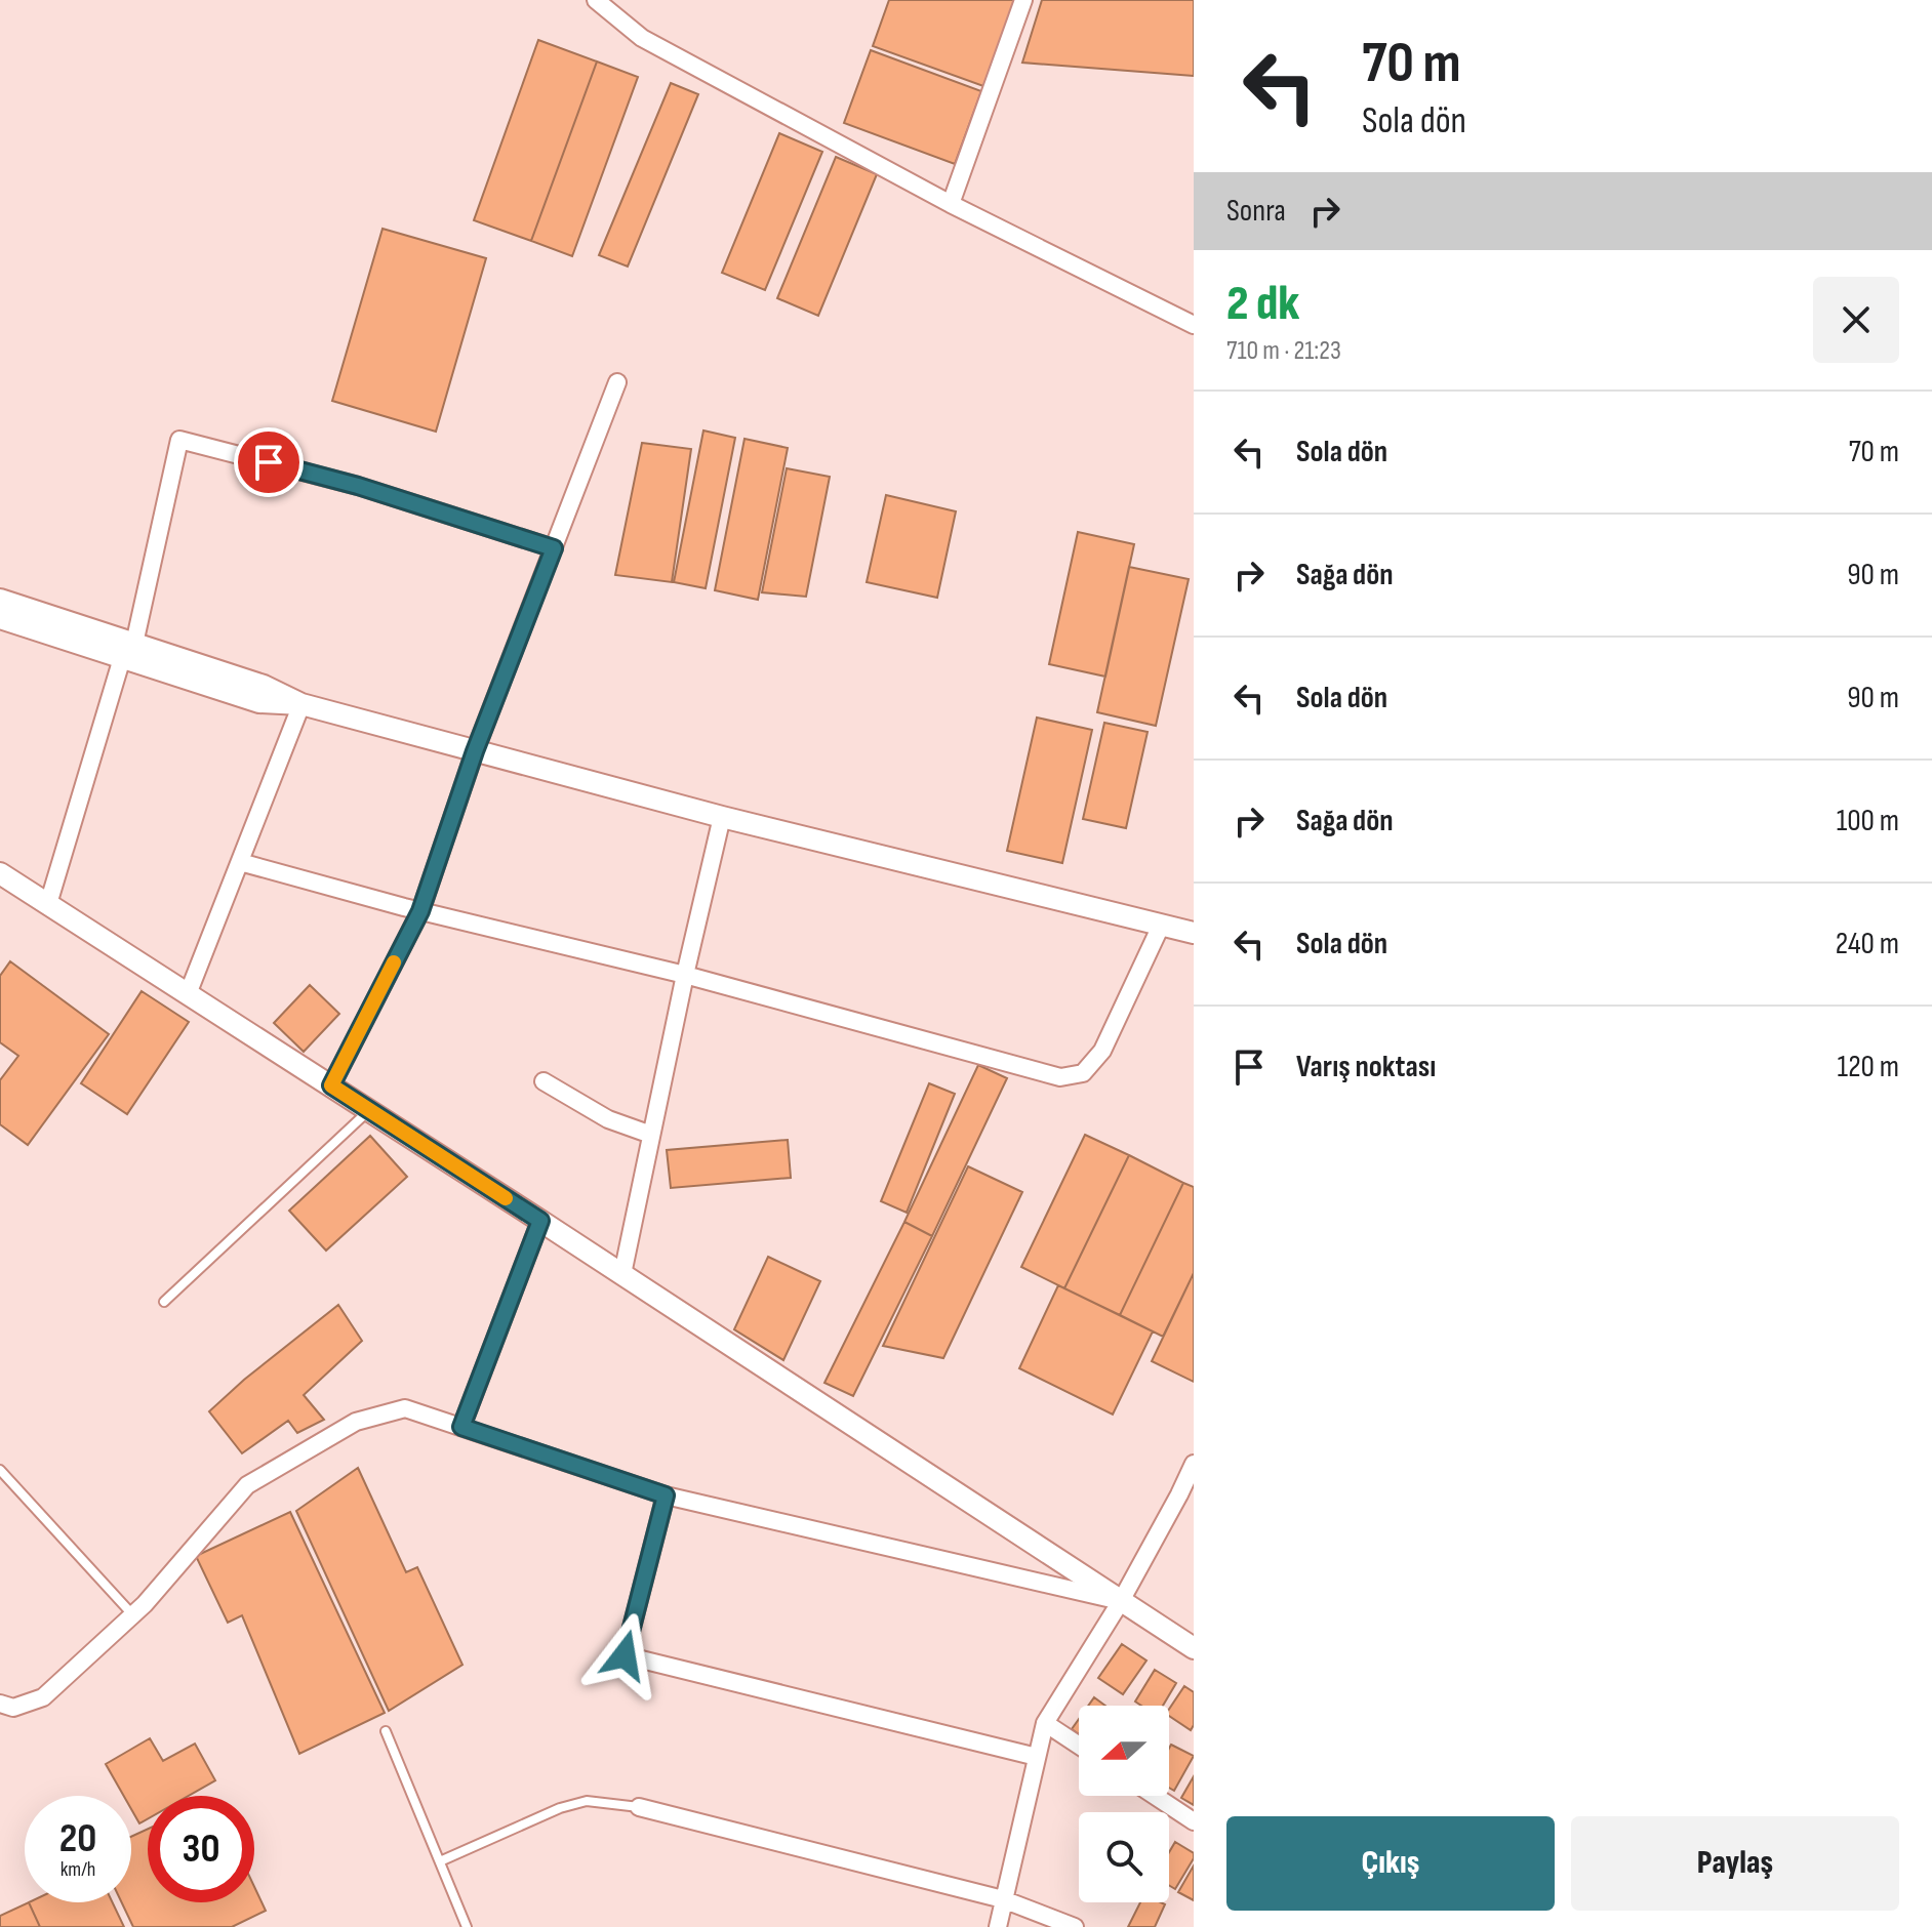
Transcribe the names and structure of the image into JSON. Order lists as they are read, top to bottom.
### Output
{
  "north": "left",
  "page": {
    "turn": ["70 m", "Sola dön"],
    "then": "Sonra",
    "heading": ["2 dk", "710 m · 21:23"],
    "list": [
      {
        "name": "Sola dön",
        "value": "70 m"
      },
      {
        "name": "Sağa dön",
        "value": "90 m"
      },
      {
        "name": "Sola dön",
        "value": "90 m"
      },
      {
        "name": "Sağa dön",
        "value": "100 m"
      },
      {
        "name": "Sola dön",
        "value": "240 m"
      },
      {
        "name": "Varış noktası",
        "value": "120 m"
      }
    ],
    "speed": "20 km/h",
    "limit": "30",
    "buttons": ["Çıkış", "Paylaş"]
  }
}
